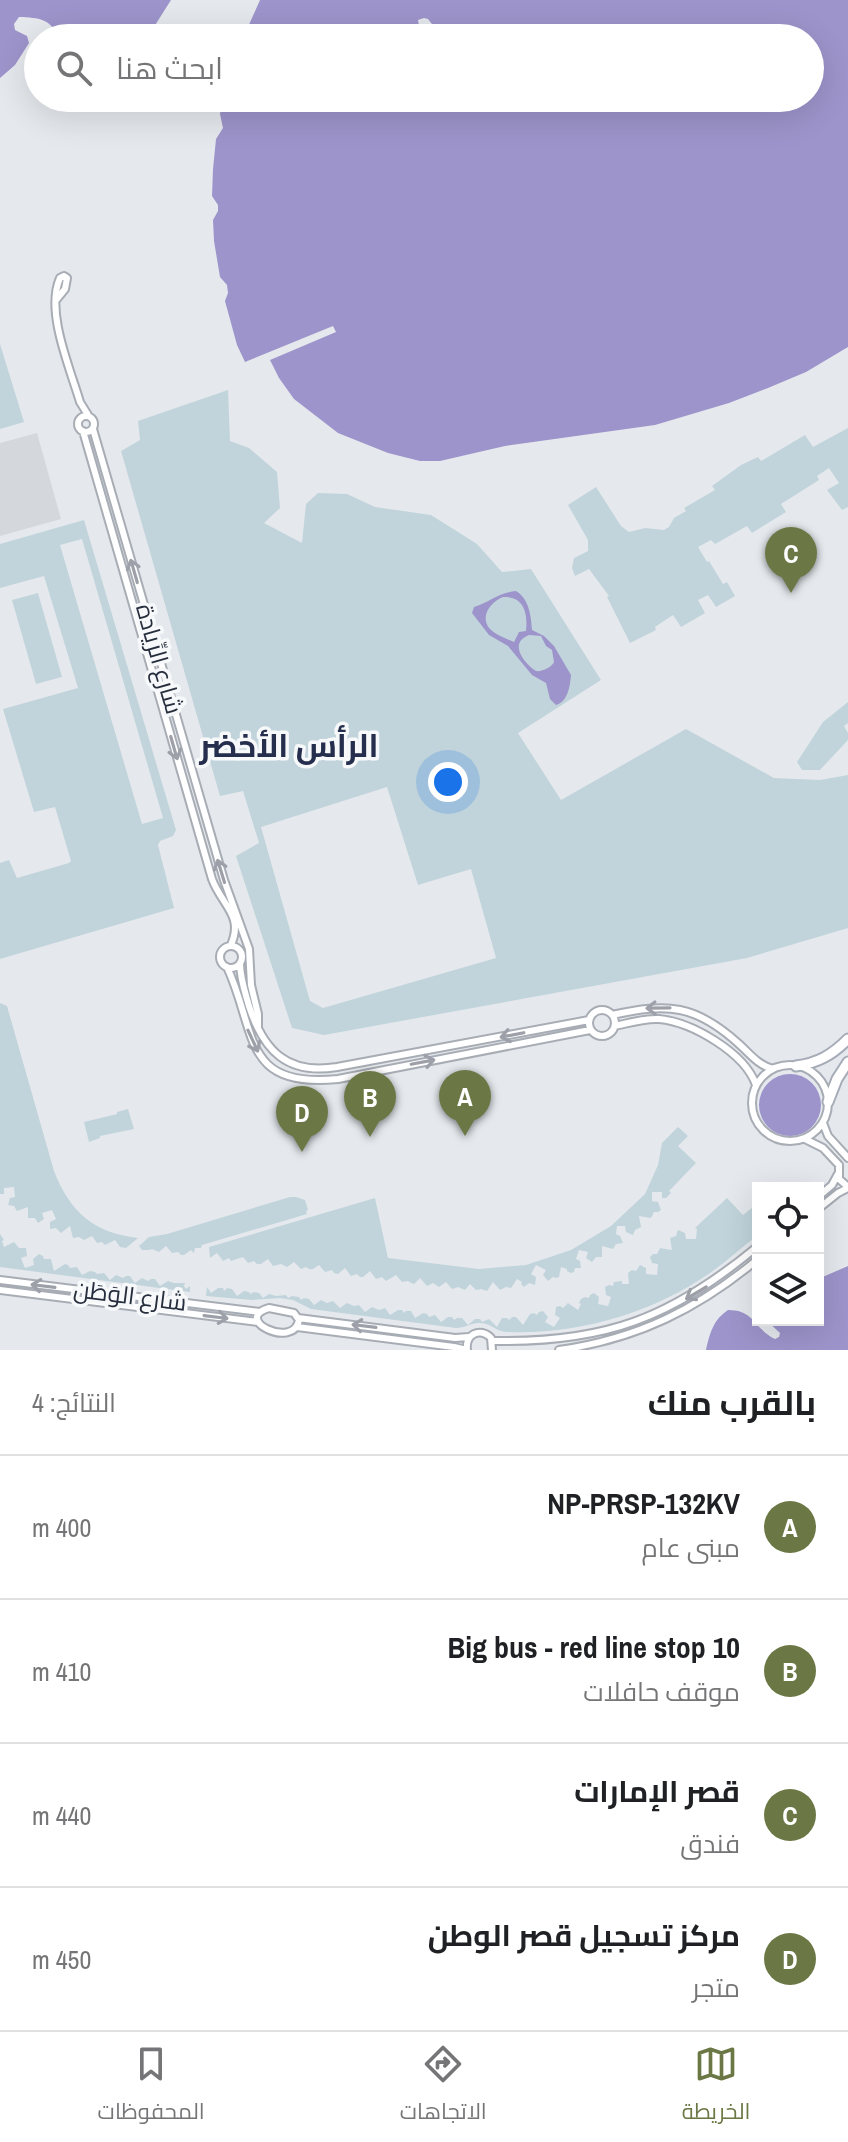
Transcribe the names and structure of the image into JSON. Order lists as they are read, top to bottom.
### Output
{
  "streets": {
    "street": ["شارع الرِّيادة", "شارع الوَطَن"]
  },
  "districts": ["الرأس الأخضر"],
  "page": {
    "search": "ابحث هنا",
    "pins": [
      "C",
      "A",
      "B",
      "D"
    ],
    "heading": ["بالقرب منك", "النتائج: 4"],
    "list": [
      {
        "mark": "A",
        "name": "NP-PRSP-132KV",
        "note": "مبنى عام",
        "value": "400 m"
      },
      {
        "mark": "B",
        "name": "Big bus - red line stop 10",
        "note": "موقف حافلات",
        "value": "410 m"
      },
      {
        "mark": "C",
        "name": "قصر الإمارات",
        "note": "فندق",
        "value": "440 m"
      },
      {
        "mark": "D",
        "name": "مركز تسجيل قصر الوطن",
        "note": "متجر",
        "value": "450 m"
      }
    ],
    "nav": ["الخريطة", "الاتجاهات", "المحفوظات"]
  }
}
